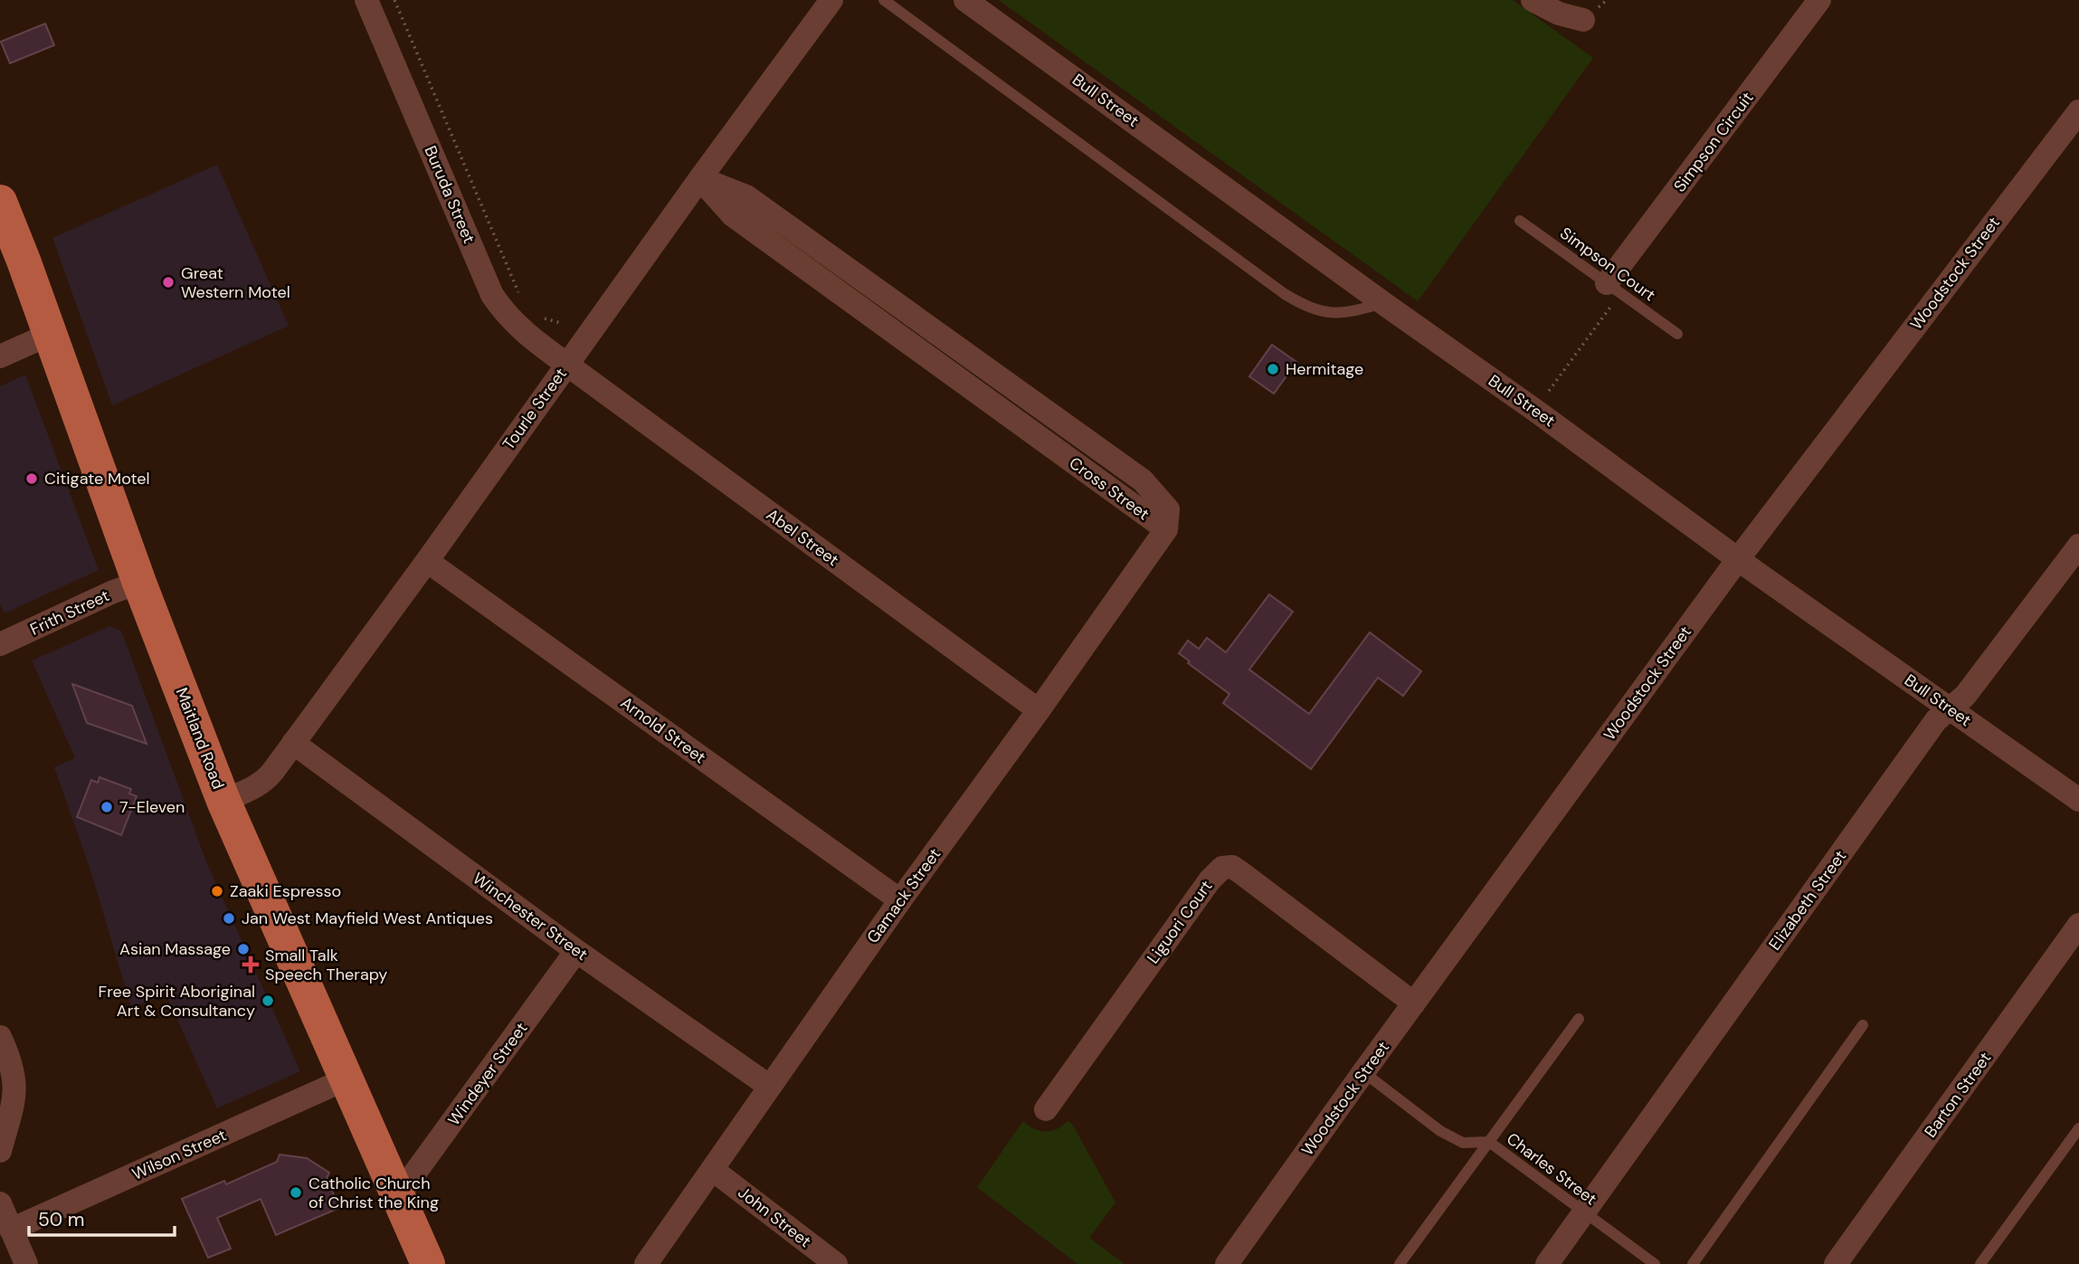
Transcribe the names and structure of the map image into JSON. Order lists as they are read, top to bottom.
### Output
{
  "streets": {
    "main road": ["Maitland Road"],
    "street": [
      "Bull Street",
      "Simpson Circuit",
      "Buruda Street",
      "Woodstock Street",
      "Tourle Street",
      "Cross Street",
      "Abel Street",
      "Frith Street",
      "Arnold Street",
      "Gamack Street",
      "Elizabeth Street",
      "Winchester Street",
      "Liguori Court",
      "Windeyer Street",
      "Barton Street",
      "Wilson Street",
      "John Street"
    ],
    "lane": ["Simpson Court", "Charles Street"]
  },
  "crossings": [
    ["Bull Street", "Woodstock Street"],
    ["Bull Street", "Elizabeth Street"],
    ["Simpson Circuit", "Simpson Court"],
    ["Buruda Street", "Tourle Street"],
    ["Buruda Street", "Abel Street"],
    ["Woodstock Street", "Liguori Court"],
    ["Woodstock Street", "Charles Street"],
    ["Tourle Street", "Cross Street"],
    ["Tourle Street", "Abel Street"],
    ["Tourle Street", "Arnold Street"],
    ["Tourle Street", "Maitland Road"],
    ["Tourle Street", "Winchester Street"],
    ["Cross Street", "Gamack Street"],
    ["Abel Street", "Gamack Street"],
    ["Frith Street", "Maitland Road"],
    ["Arnold Street", "Gamack Street"],
    ["Maitland Road", "Windeyer Street"],
    ["Maitland Road", "Wilson Street"],
    ["Gamack Street", "Winchester Street"],
    ["Gamack Street", "John Street"],
    ["Elizabeth Street", "Charles Street"],
    ["Winchester Street", "Windeyer Street"]
  ],
  "places": {
    "other": [
      "Great Western Motel",
      "Hermitage",
      "Citigate Motel",
      "7-Eleven",
      "Zaaki Espresso",
      "Jan West Mayfield West Antiques",
      "Asian Massage",
      "Free Spirit Aboriginal Art & Consultancy",
      "Catholic Church of Christ the King"
    ],
    "health": ["Small Talk Speech Therapy"]
  },
  "scale_bar": "50 m"
}
